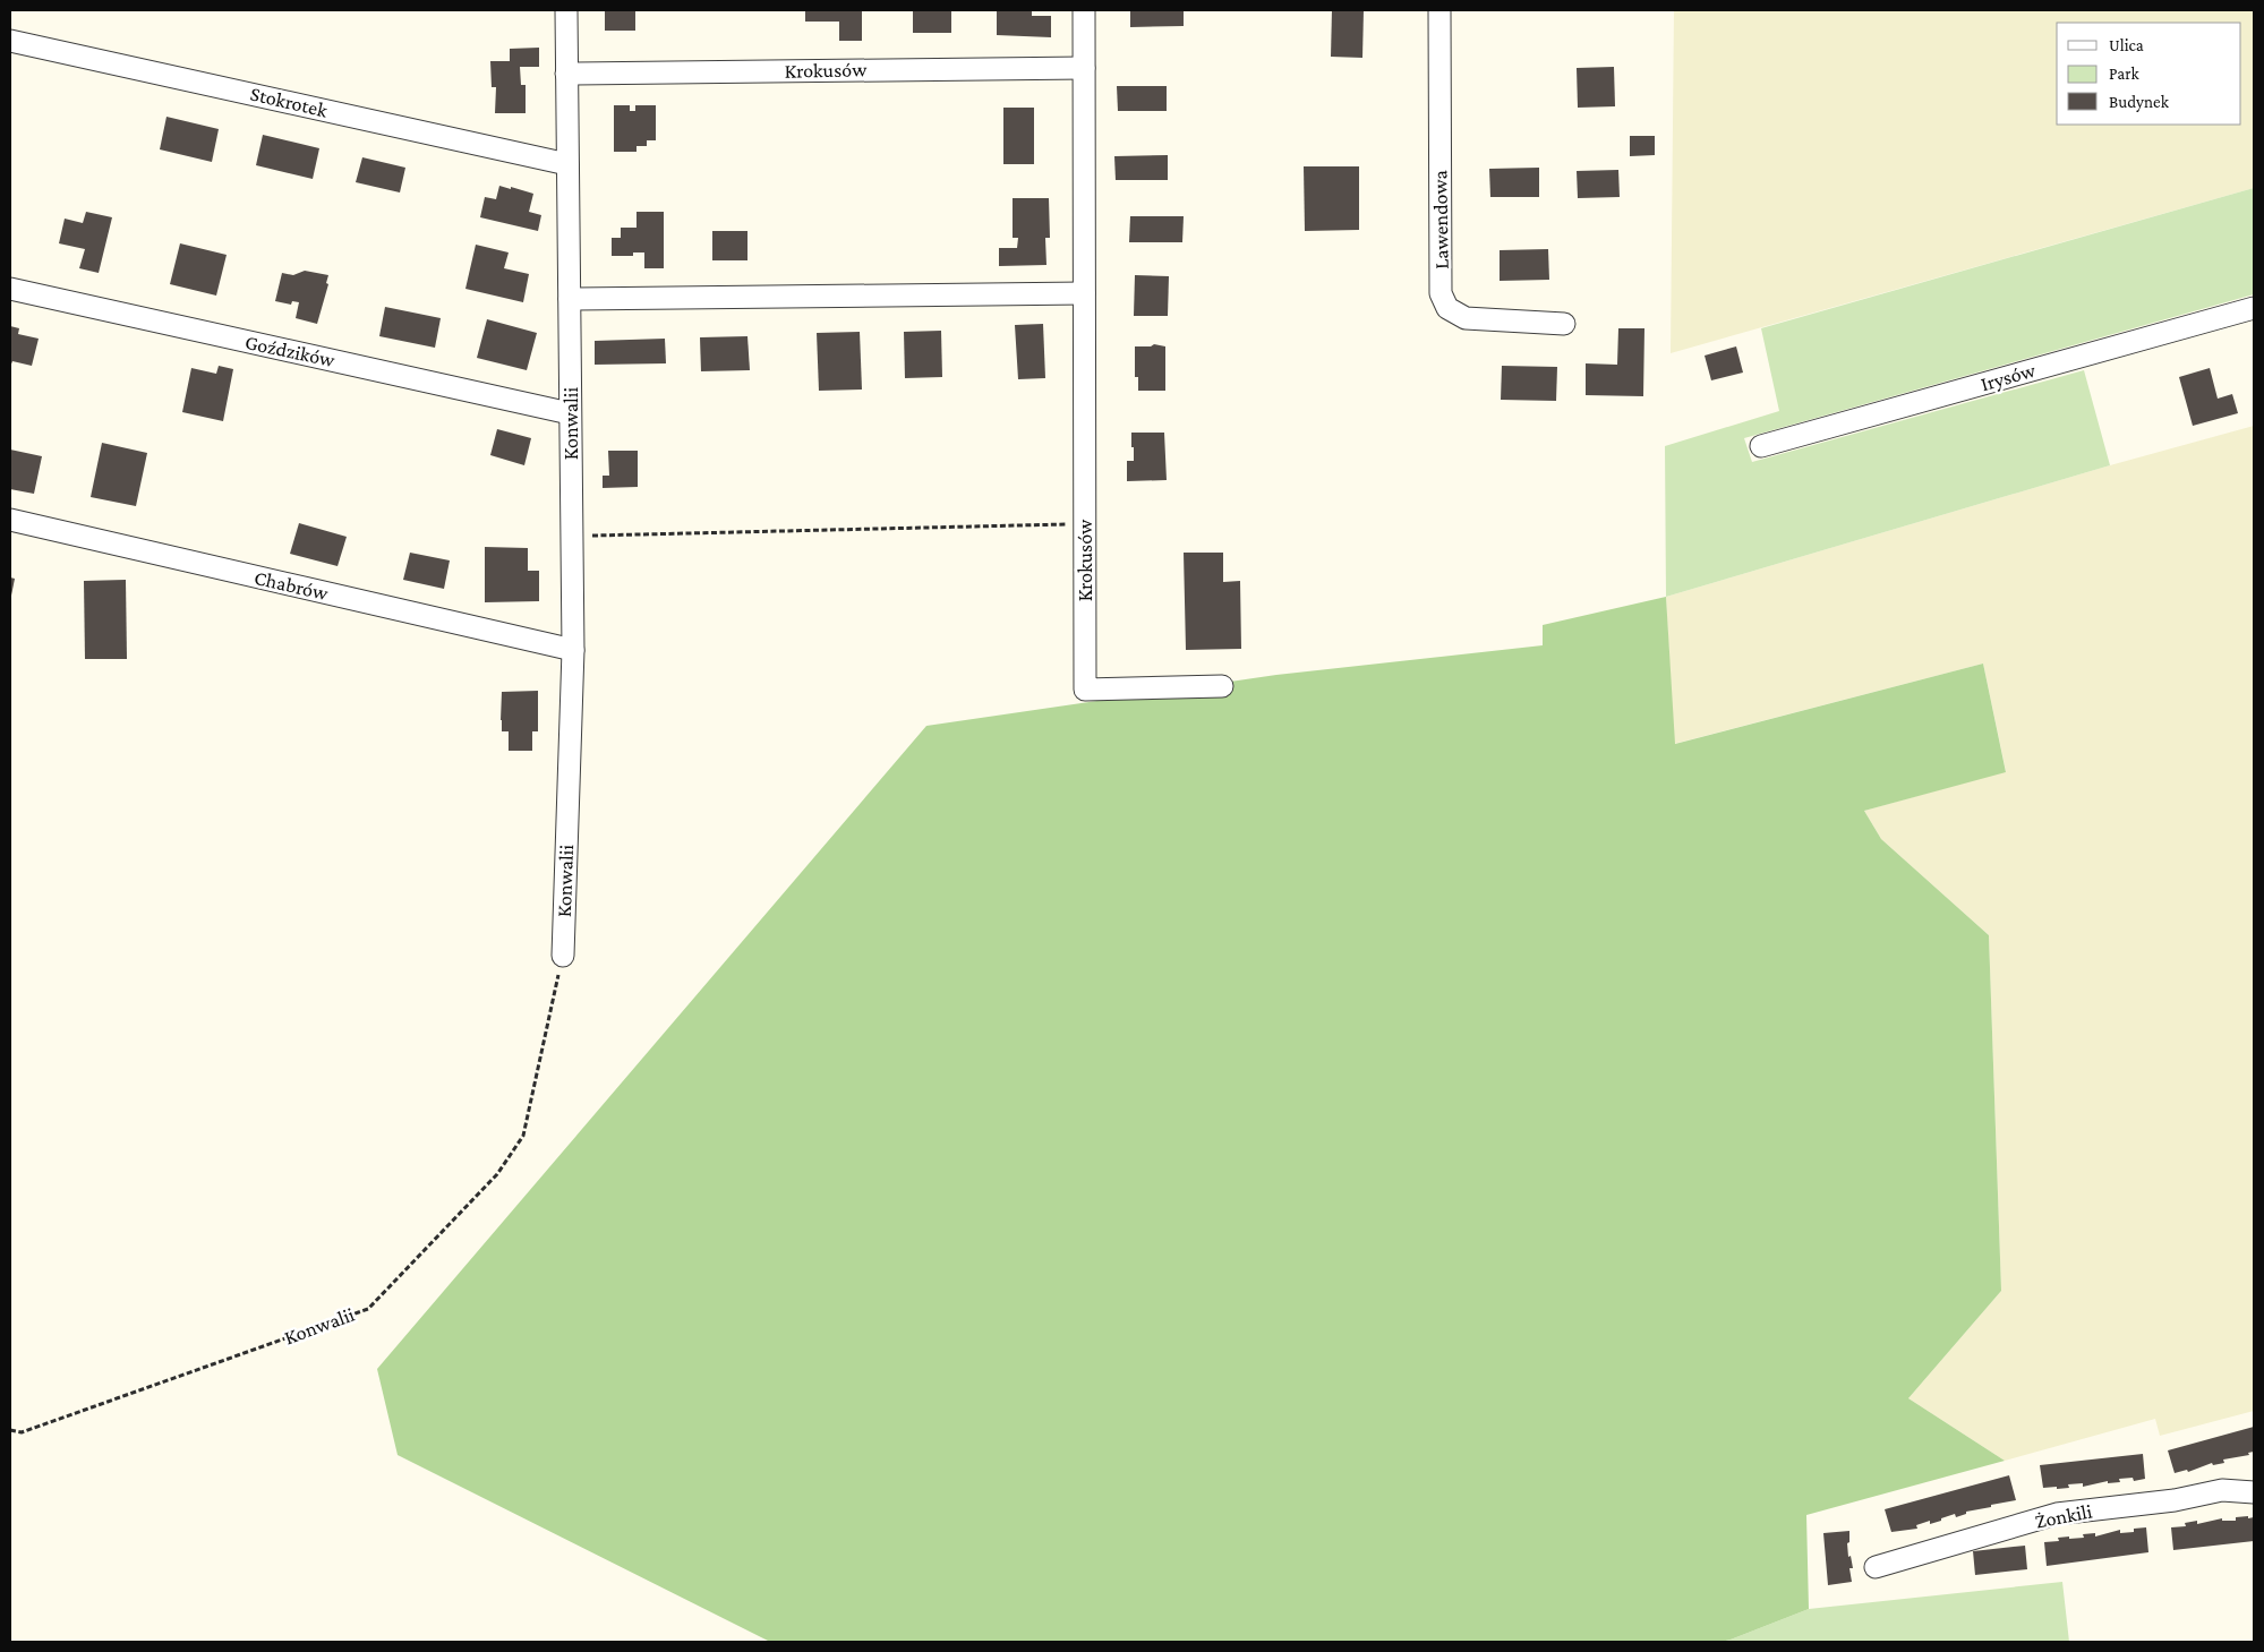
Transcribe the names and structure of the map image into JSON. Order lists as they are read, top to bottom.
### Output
{
  "streets": {
    "street": [
      "Krokusów",
      "Stokrotek",
      "Lawendowa",
      "Goździków",
      "Irysów",
      "Konwalii",
      "Chabrów",
      "Żonkili"
    ]
  },
  "crossings": [
    ["Krokusów", "Konwalii"],
    ["Stokrotek", "Konwalii"],
    ["Goździków", "Konwalii"],
    ["Konwalii", "Chabrów"]
  ],
  "legend": ["Ulica", "Park", "Budynek"]
}
